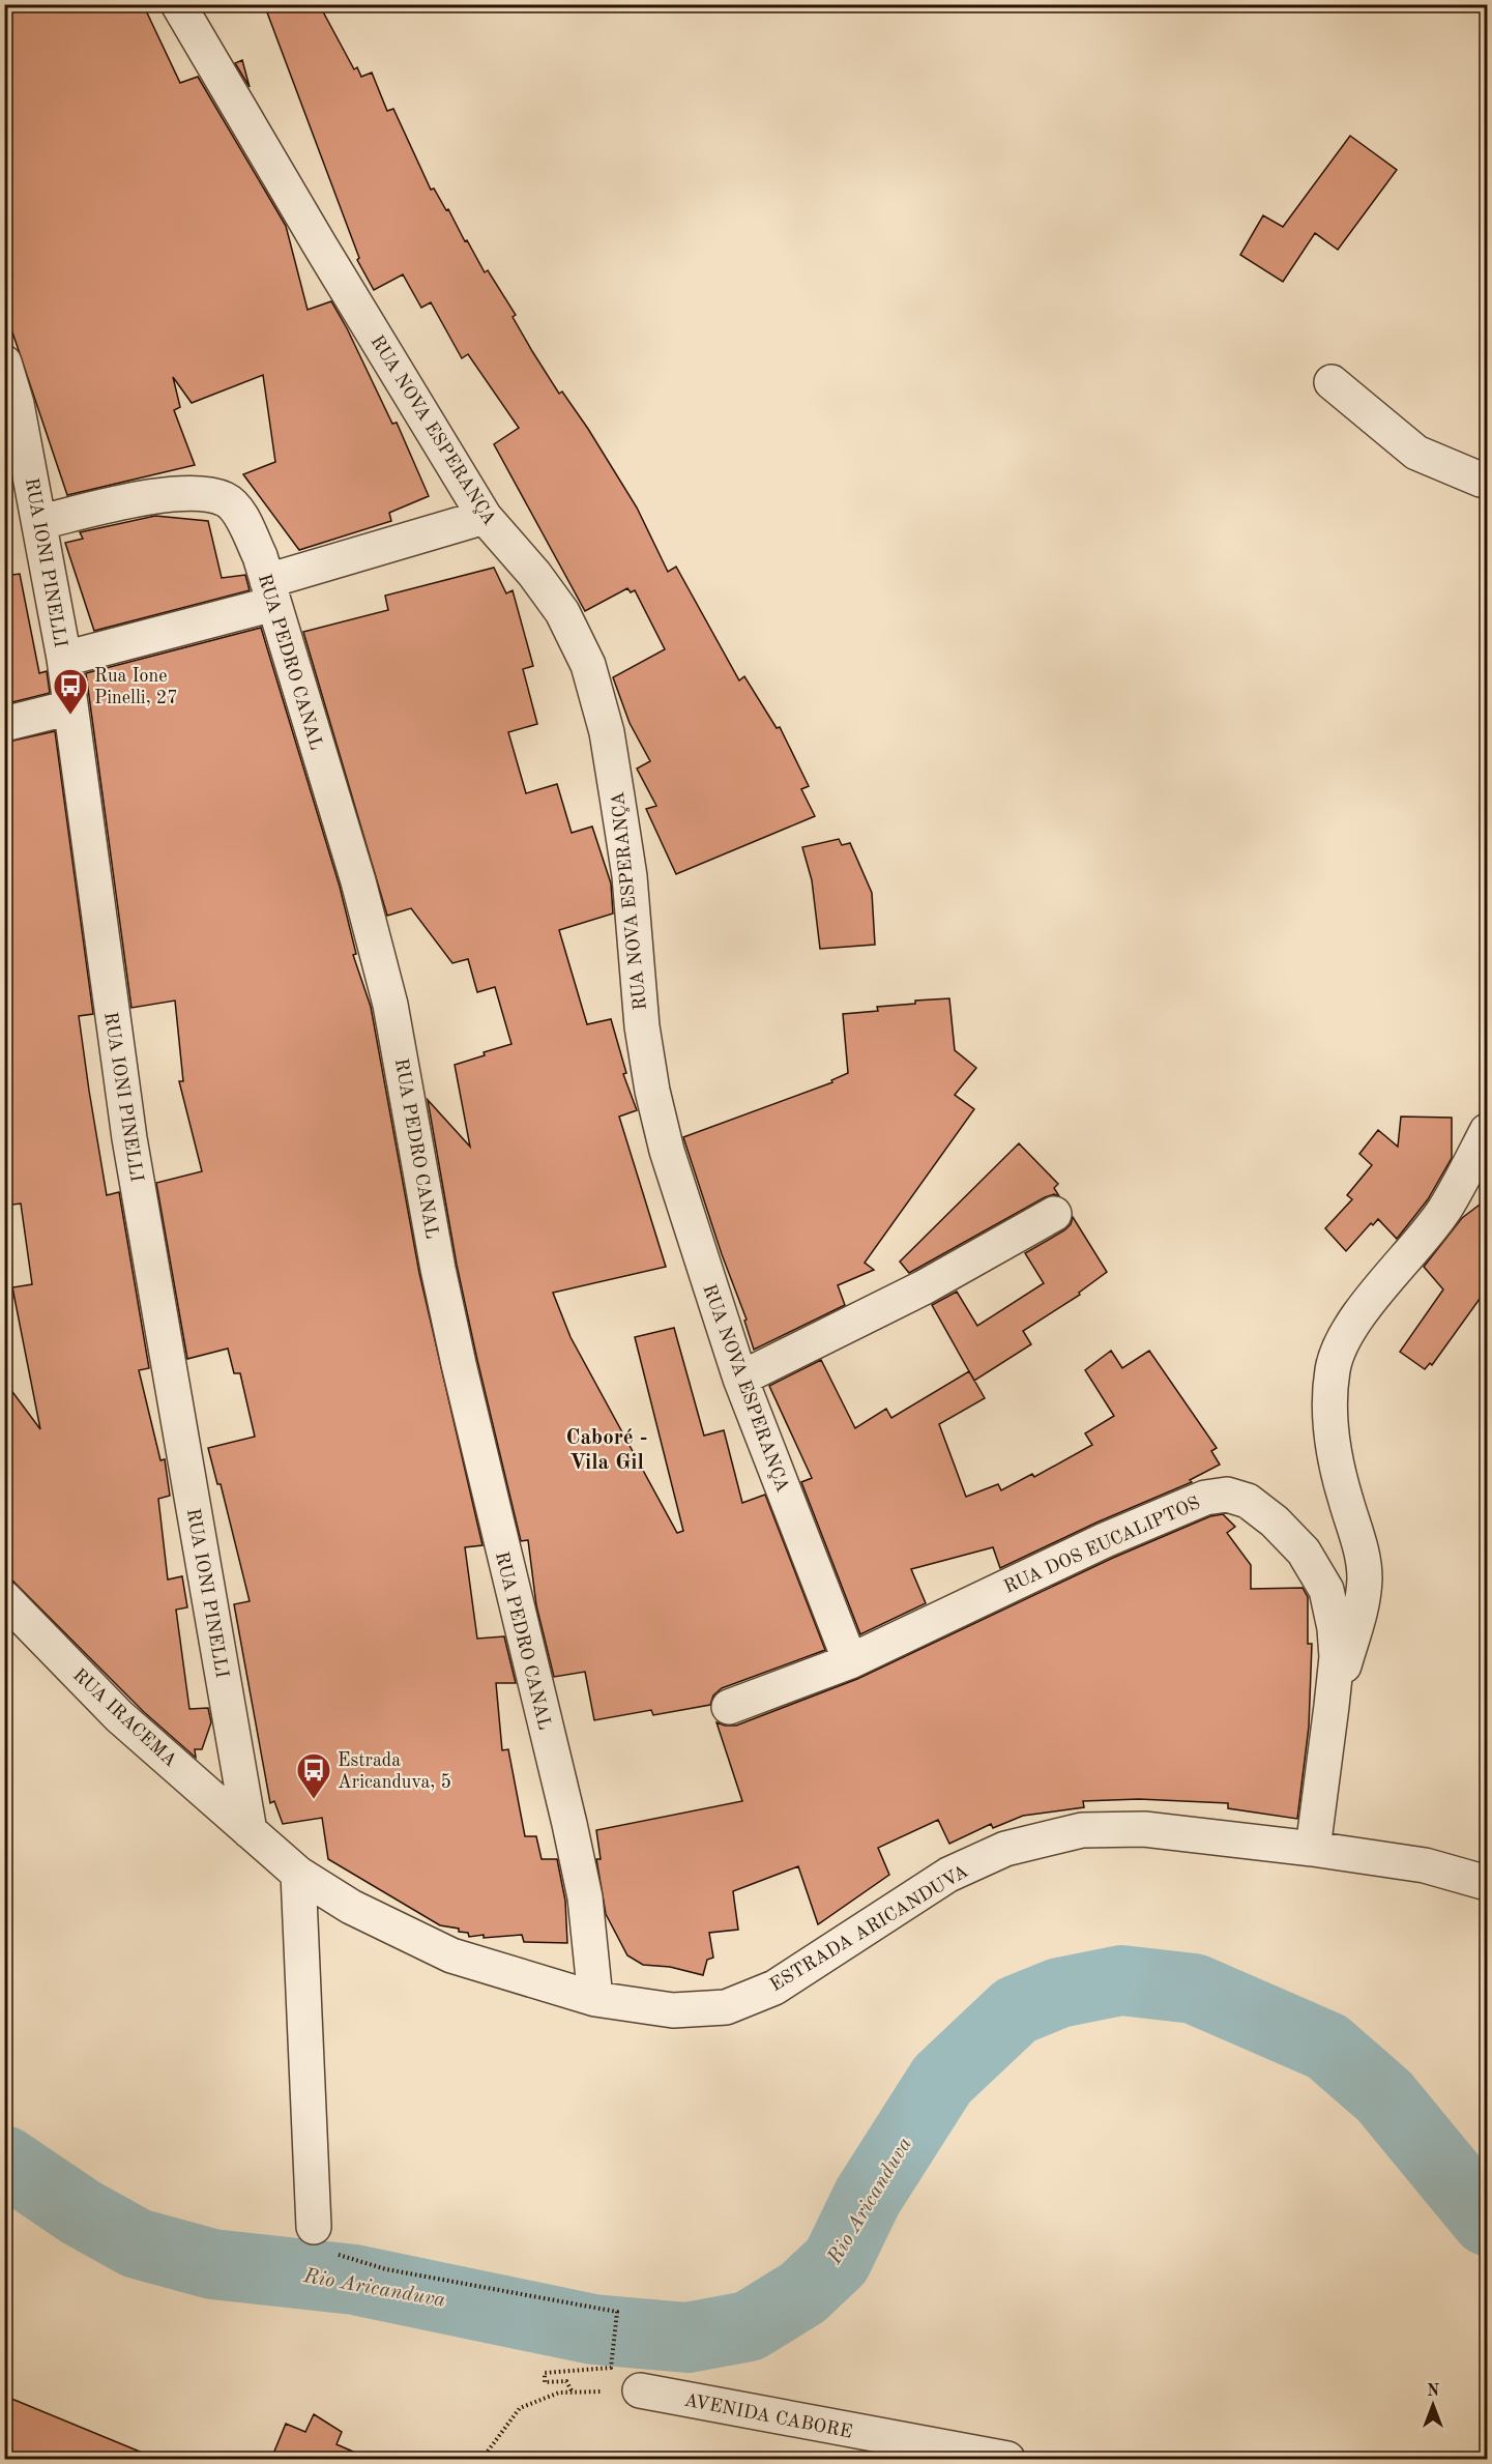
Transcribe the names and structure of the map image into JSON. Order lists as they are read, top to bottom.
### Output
{
  "streets": {
    "street": [
      "RUA NOVA ESPERANÇA",
      "RUA IONI PINELLI",
      "RUA PEDRO CANAL",
      "RUA DOS EUCALIPTOS",
      "RUA IRACEMA",
      "ESTRADA ARICANDUVA",
      "AVENIDA CABORE"
    ]
  },
  "crossings": [
    ["RUA NOVA ESPERANÇA", "RUA DOS EUCALIPTOS"],
    ["RUA IONI PINELLI", "RUA PEDRO CANAL"],
    ["RUA IONI PINELLI", "RUA IRACEMA"],
    ["RUA IONI PINELLI", "ESTRADA ARICANDUVA"],
    ["RUA PEDRO CANAL", "ESTRADA ARICANDUVA"],
    ["RUA DOS EUCALIPTOS", "ESTRADA ARICANDUVA"],
    ["RUA IRACEMA", "ESTRADA ARICANDUVA"]
  ],
  "districts": ["Caboré - Vila Gil"],
  "water": ["Rio Aricanduva"],
  "places": {
    "bus stop": ["Rua Ione Pinelli, 27", "Estrada Aricanduva, 5"]
  },
  "north": "top"
}
